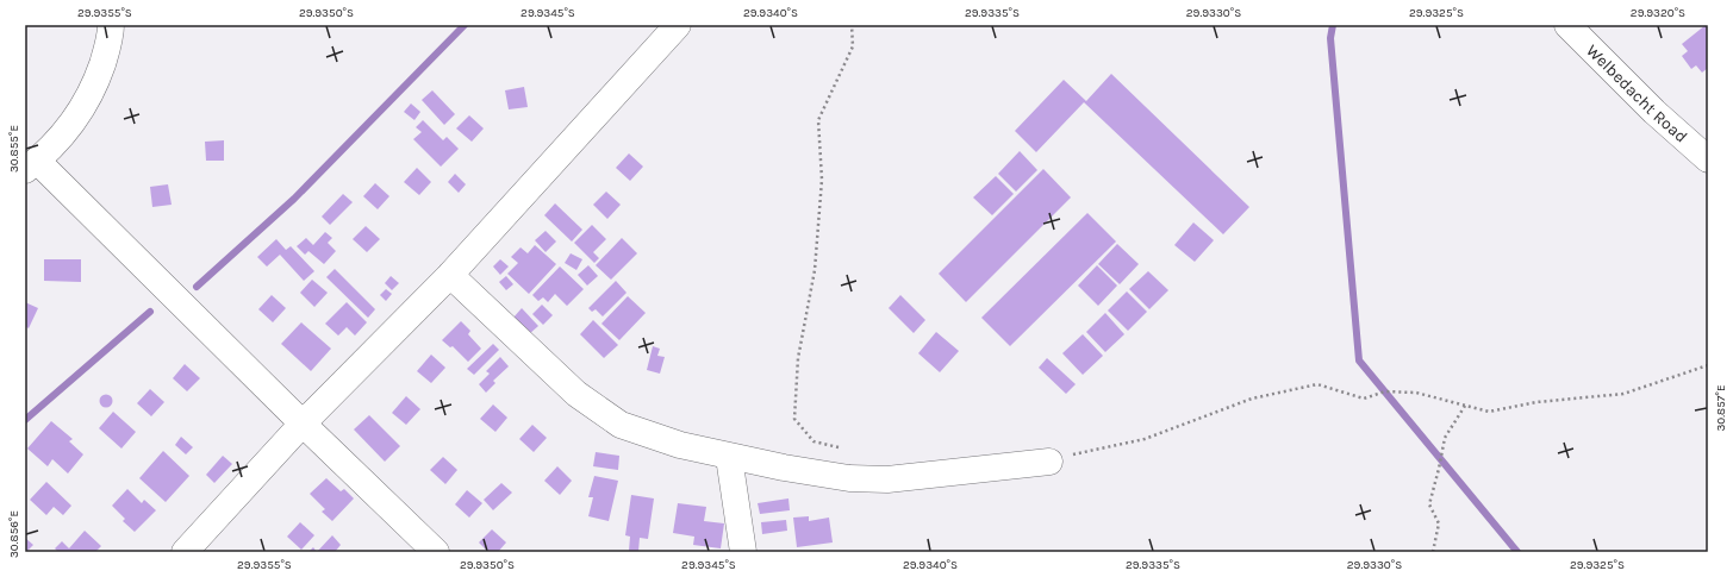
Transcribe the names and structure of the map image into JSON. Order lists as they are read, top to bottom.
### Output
{
  "streets": {
    "street": ["Welbedacht Road"]
  },
  "coordinates": [
    "29.9355°S",
    "29.9350°S",
    "29.9345°S",
    "29.9340°S",
    "29.9335°S",
    "29.9330°S",
    "29.9325°S",
    "29.9320°S",
    "30.855°E",
    "30.857°E",
    "30.856°E"
  ]
}
